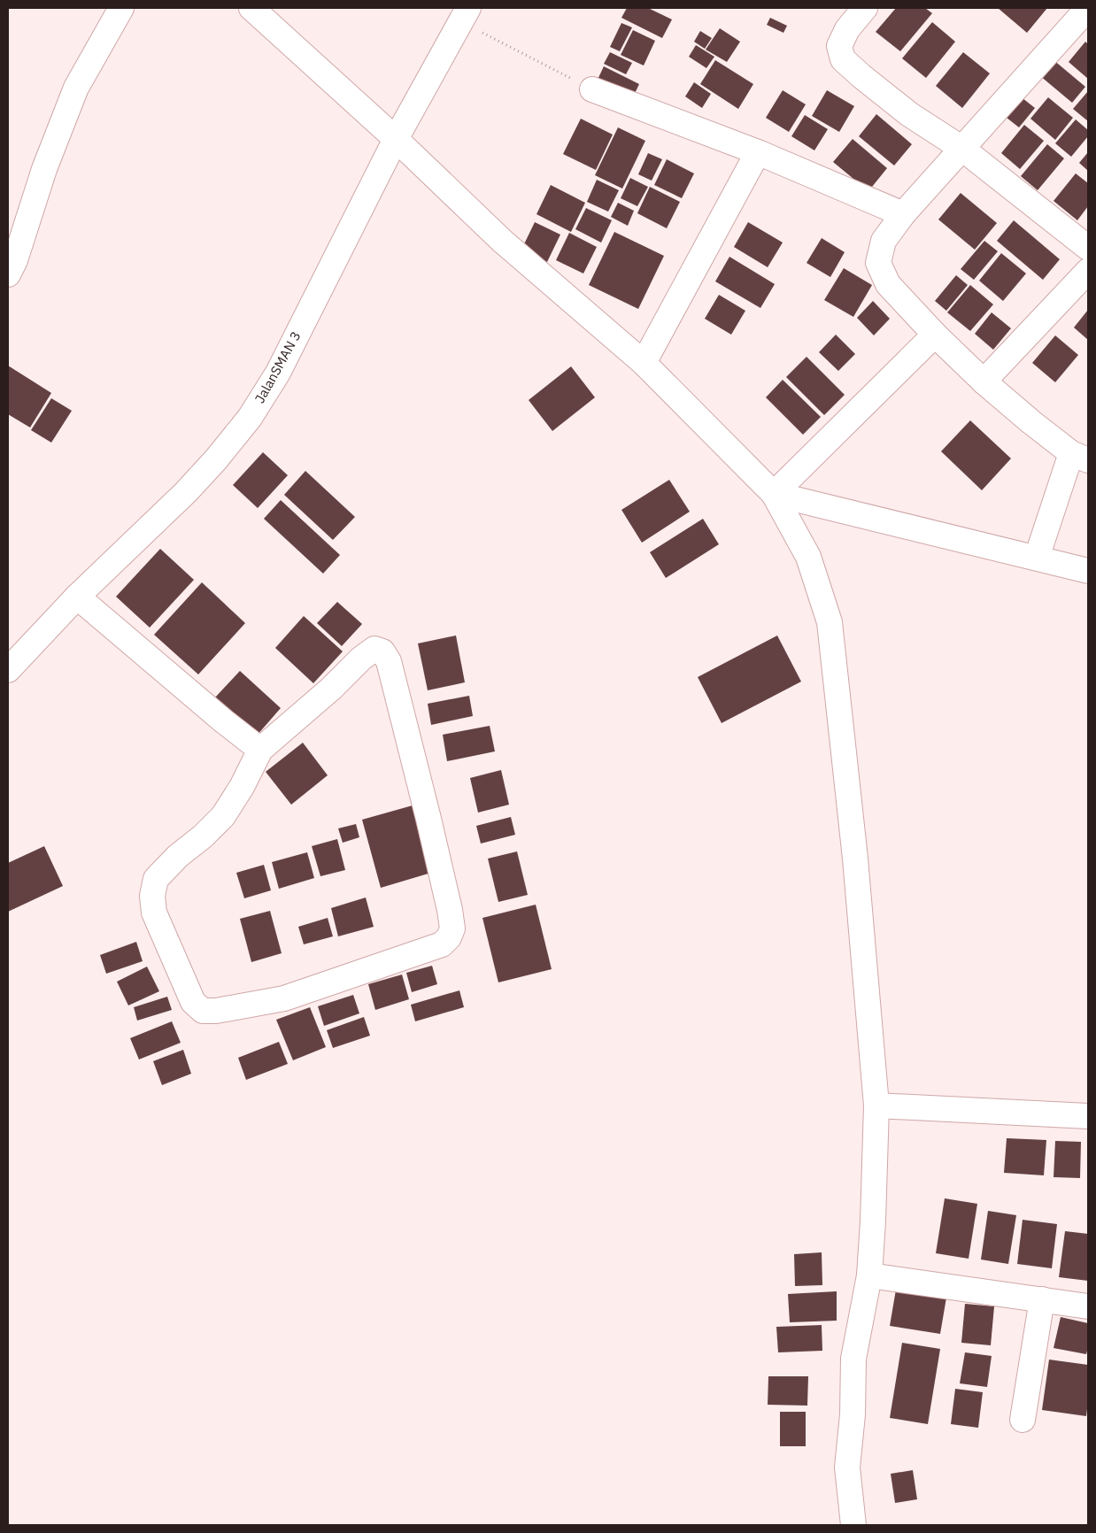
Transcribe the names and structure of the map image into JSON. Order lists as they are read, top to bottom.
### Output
{
  "streets": {
    "street": ["JalanSMAN 3"]
  }
}
